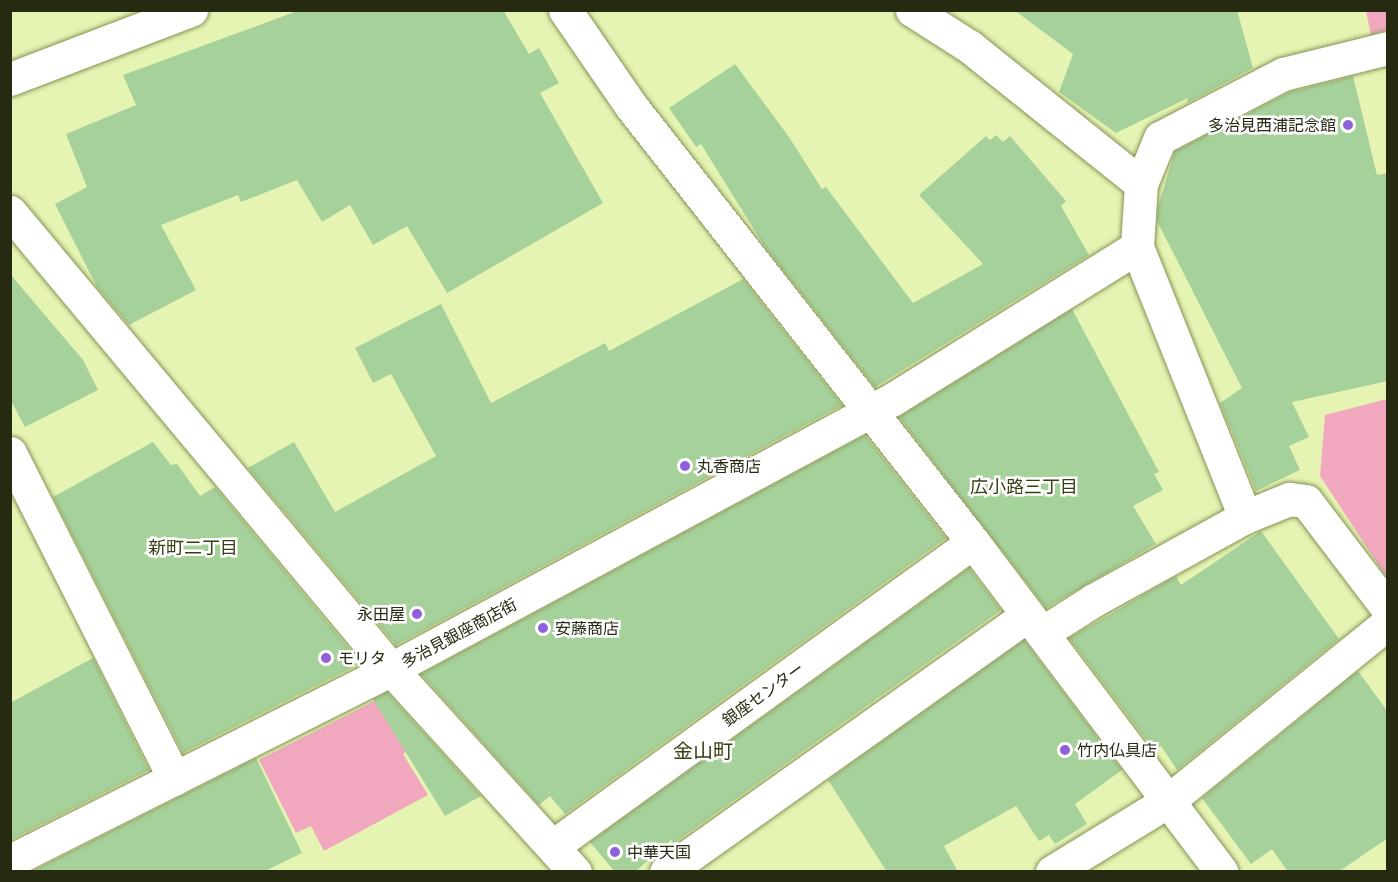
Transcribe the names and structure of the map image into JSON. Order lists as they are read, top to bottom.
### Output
{
  "streets": {
    "street": ["多治見銀座商店街", "銀座センター"]
  },
  "districts": ["広小路三丁目", "新町二丁目", "金山町"],
  "places": [
    "多治見西浦記念館",
    "丸香商店",
    "永田屋",
    "安藤商店",
    "モリタ",
    "竹内仏具店",
    "中華天国"
  ]
}
